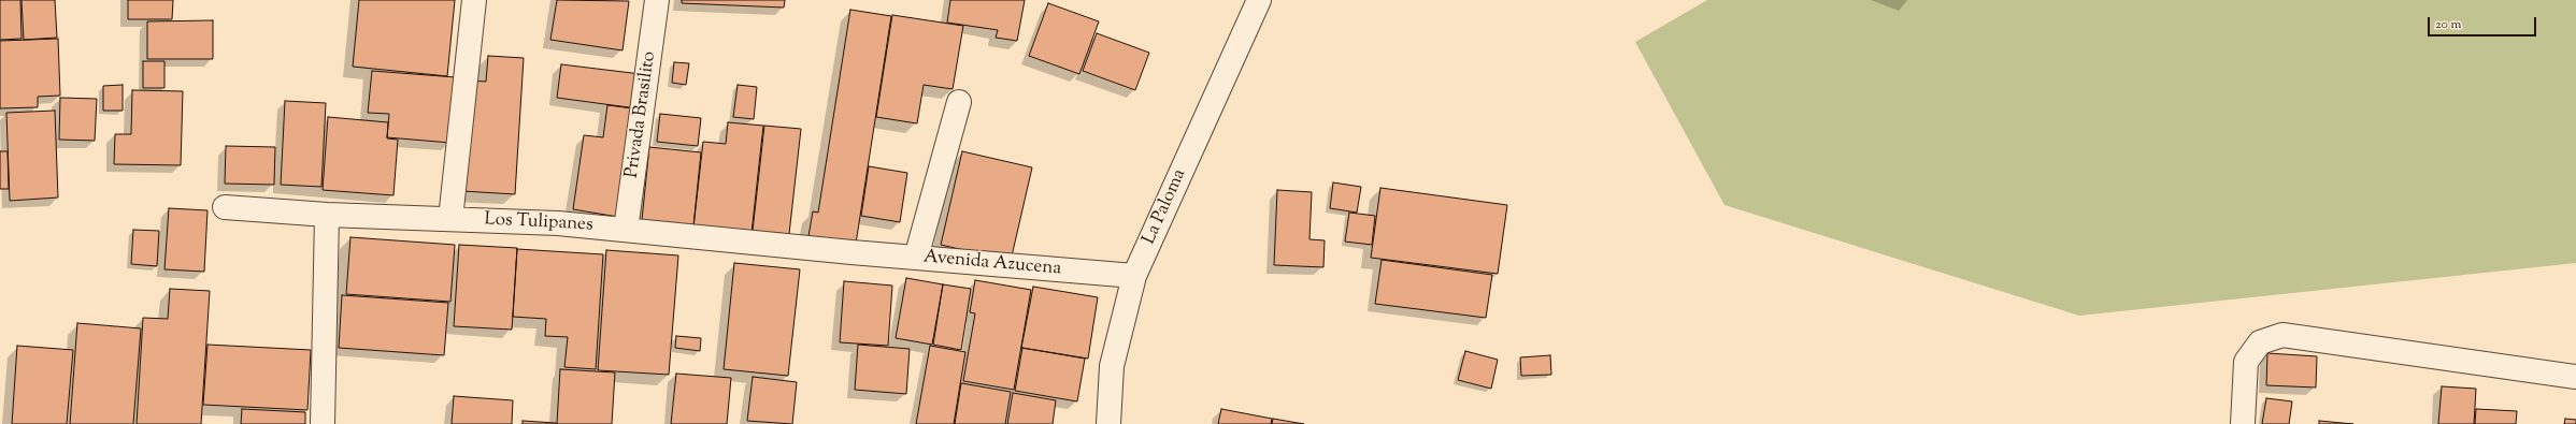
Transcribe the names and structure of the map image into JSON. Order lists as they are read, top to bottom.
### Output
{
  "streets": {
    "street": [
      "Privada Brasilito",
      "La Paloma",
      "Los Tulipanes",
      "Avenida Azucena"
    ]
  },
  "crossings": [
    ["Privada Brasilito", "Los Tulipanes"],
    ["La Paloma", "Avenida Azucena"],
    ["Los Tulipanes", "Avenida Azucena"]
  ],
  "scale_bar": "20 m"
}
